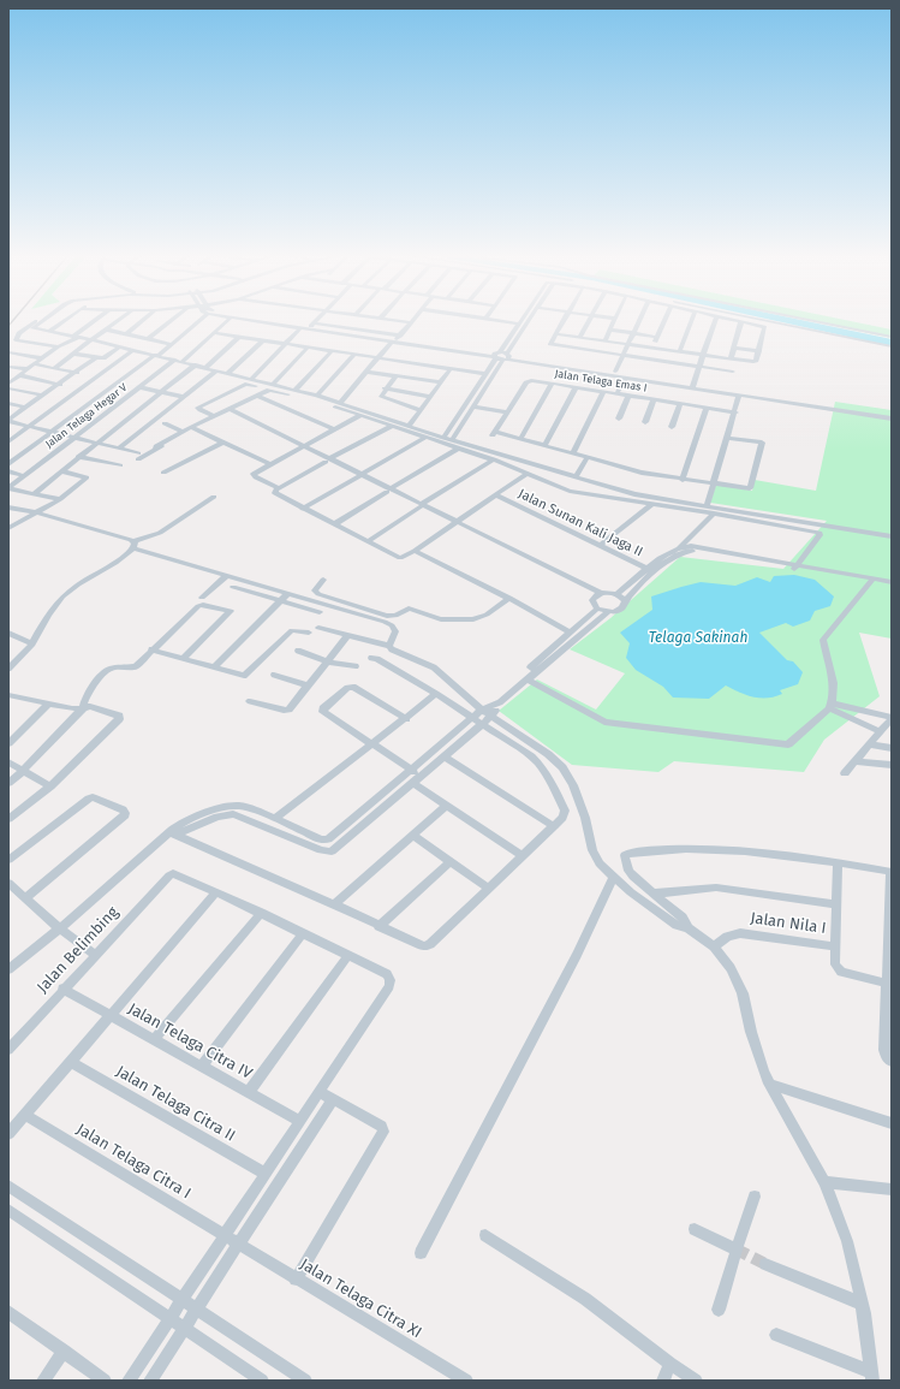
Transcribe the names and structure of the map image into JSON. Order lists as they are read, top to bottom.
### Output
{
  "streets": {
    "street": [
      "Jalan Telaga Emas I",
      "Jalan Telaga Hegar V",
      "Jalan Sunan Kali Jaga II",
      "Jalan Nila I",
      "Jalan Belimbing",
      "Jalan Telaga Citra IV",
      "Jalan Telaga Citra II",
      "Jalan Telaga Citra I",
      "Jalan Telaga Citra XI"
    ]
  },
  "crossings": [
    ["Jalan Belimbing", "Jalan Telaga Citra IV"],
    ["Jalan Telaga Citra I", "Jalan Telaga Citra XI"]
  ],
  "water": ["Telaga Sakinah"]
}
